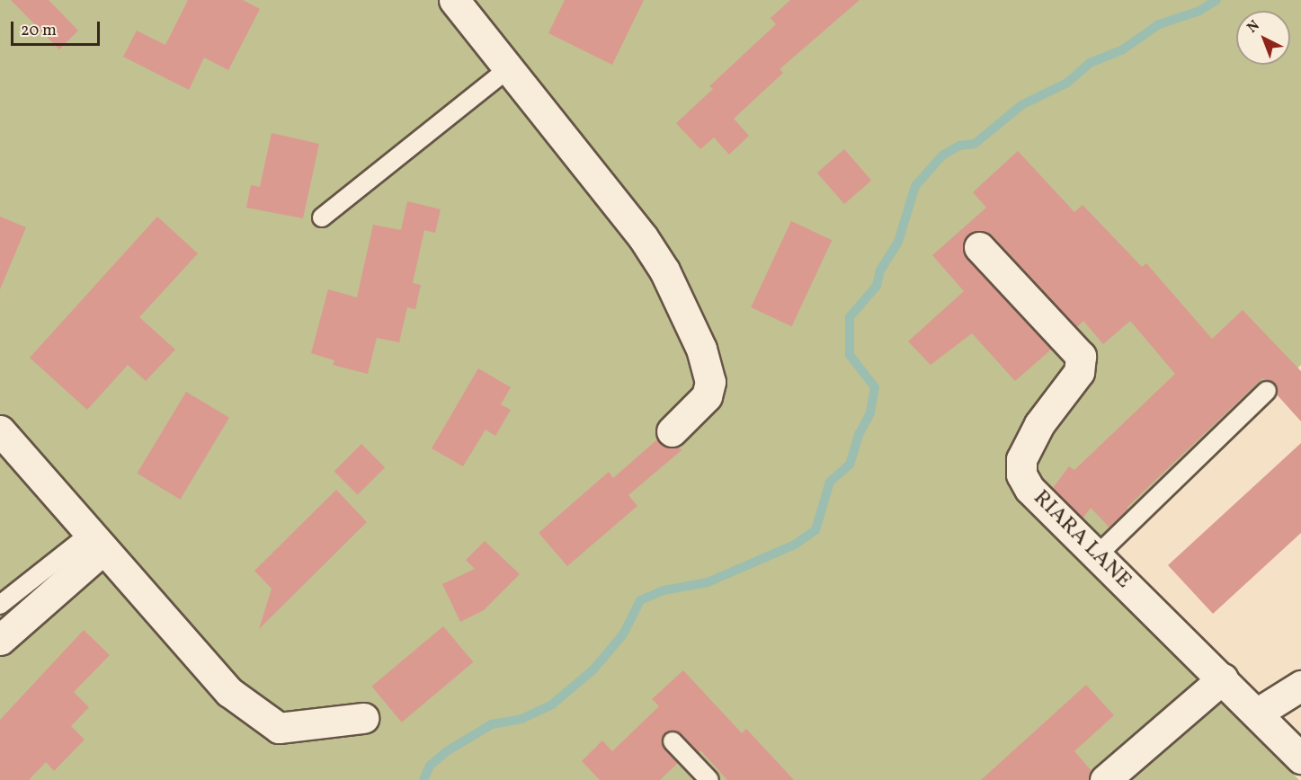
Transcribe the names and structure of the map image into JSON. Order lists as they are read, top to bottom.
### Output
{
  "streets": {
    "street": ["RIARA LANE"]
  },
  "scale_bar": "20 m",
  "north": "top left"
}
